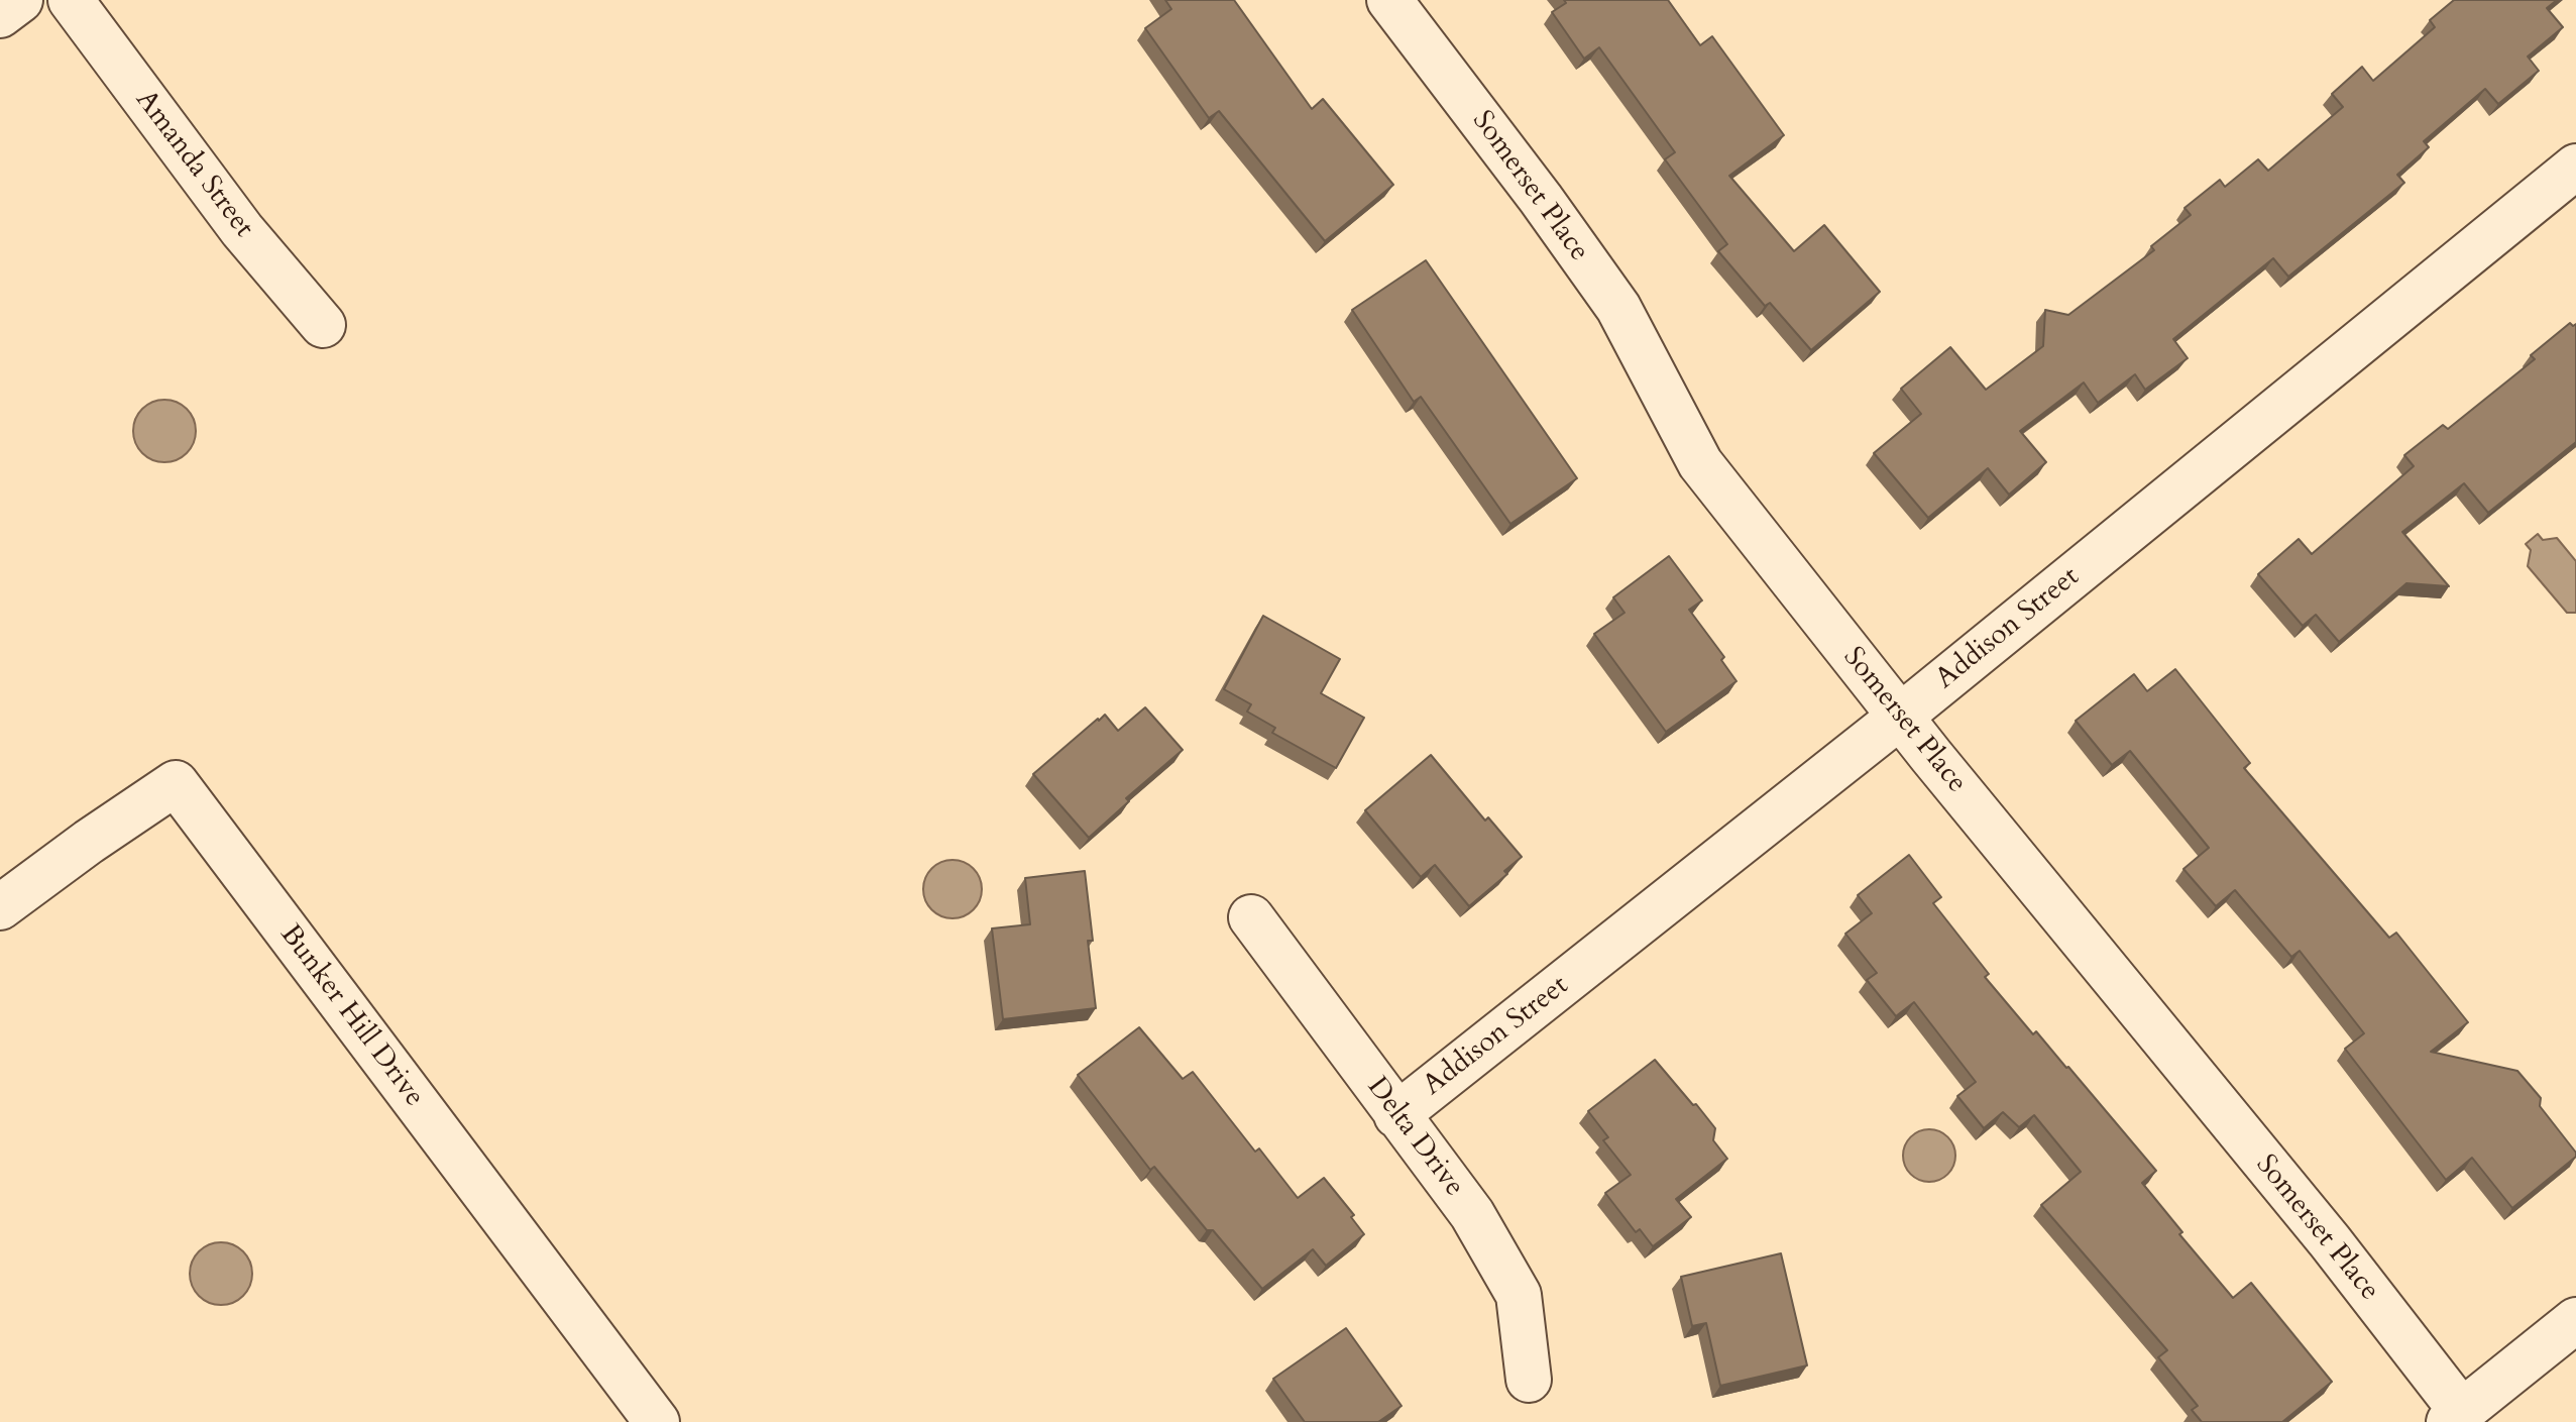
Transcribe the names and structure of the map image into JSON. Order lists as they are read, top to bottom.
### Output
{
  "streets": {
    "street": [
      "Amanda Street",
      "Somerset Place",
      "Addison Street",
      "Bunker Hill Drive",
      "Delta Drive"
    ]
  },
  "crossings": [
    ["Somerset Place", "Addison Street"],
    ["Addison Street", "Delta Drive"]
  ]
}
